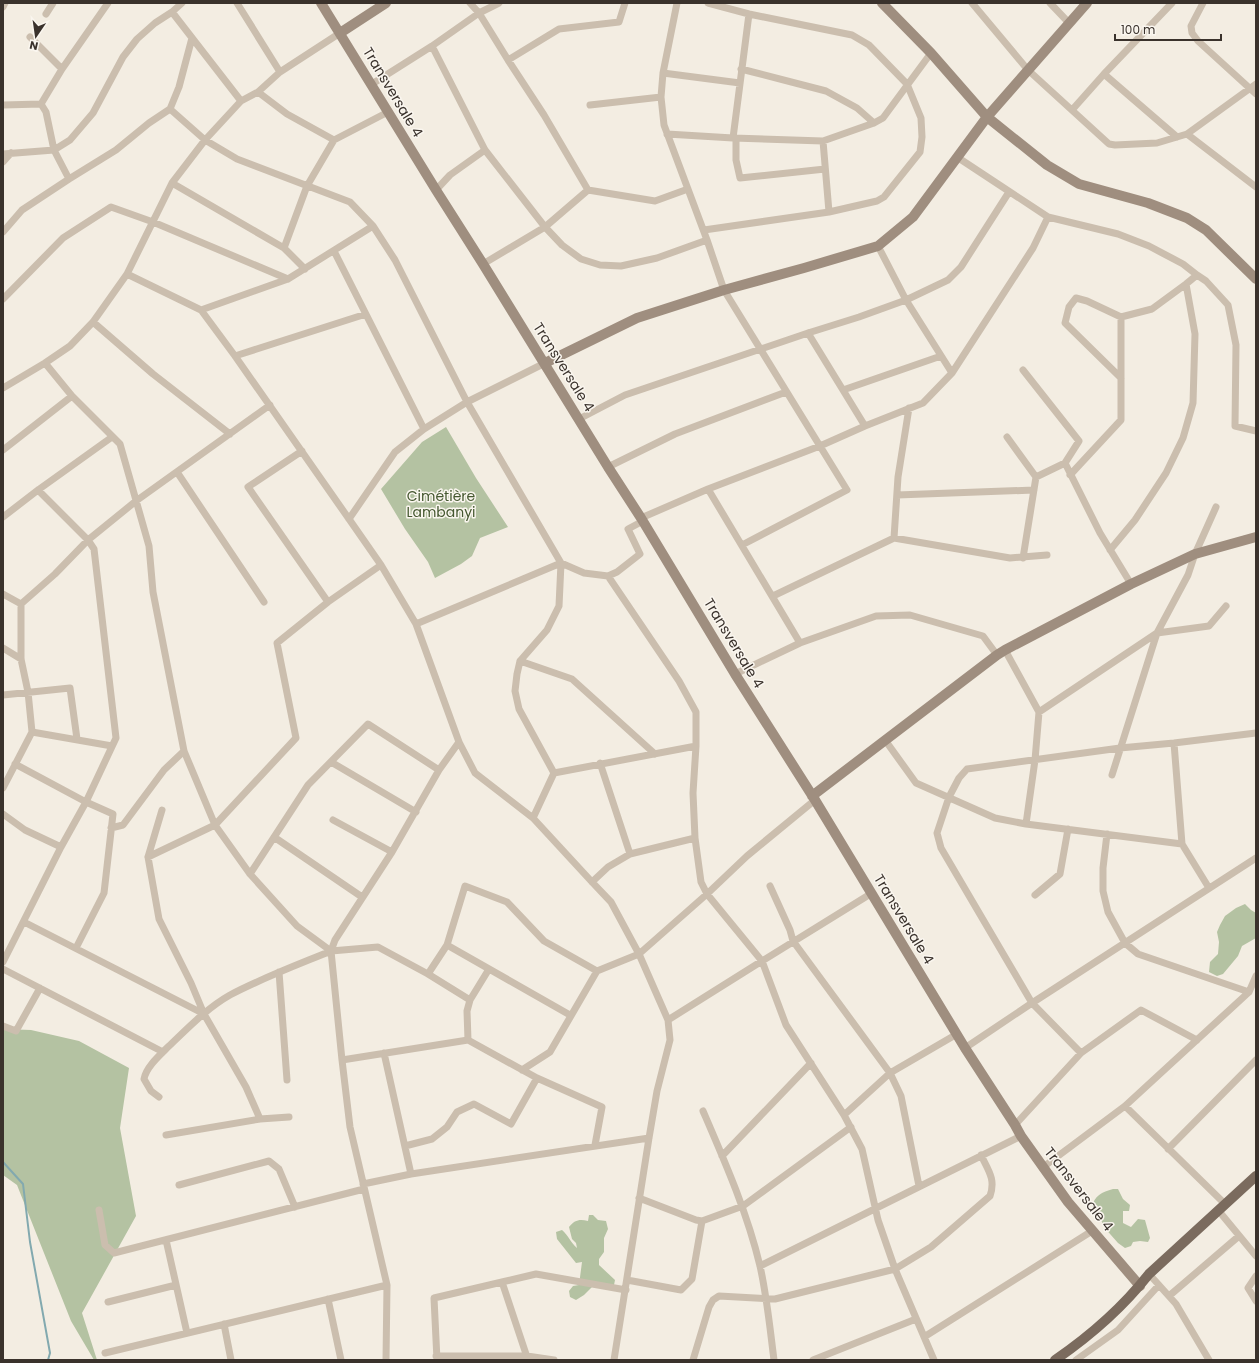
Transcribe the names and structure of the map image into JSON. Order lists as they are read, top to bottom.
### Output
{
  "streets": {
    "street": ["Transversale 4"]
  },
  "parks": ["Cimétière Lambanyi"],
  "scale_bar": "100 m",
  "north": "bottom"
}
